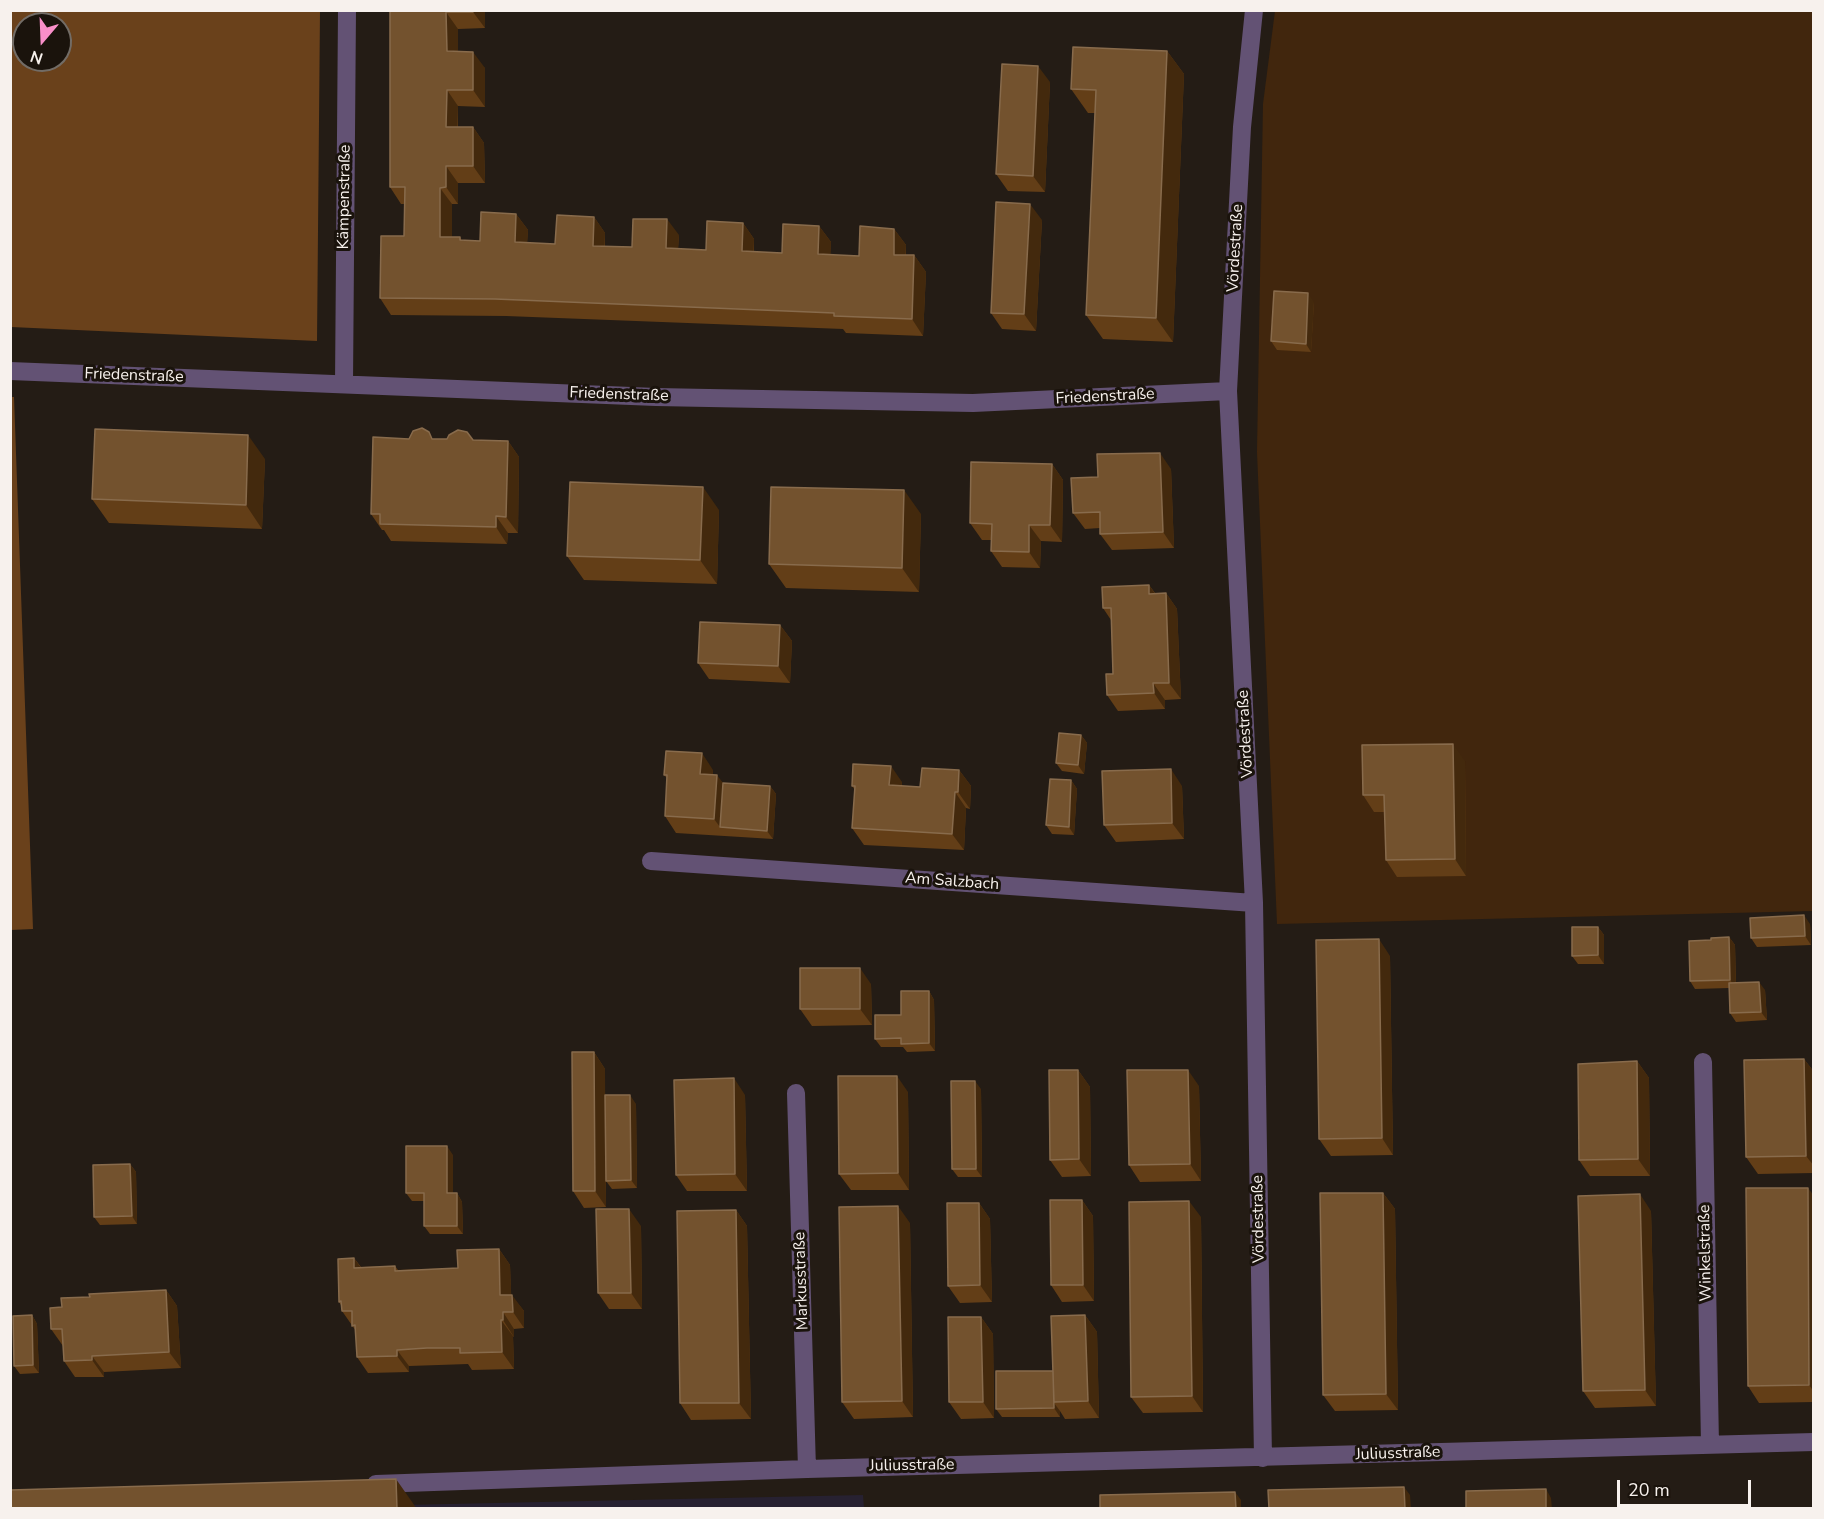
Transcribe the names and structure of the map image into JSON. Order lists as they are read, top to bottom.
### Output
{
  "streets": {
    "street": [
      "Kämpenstraße",
      "Vördestraße",
      "Friedenstraße",
      "Am Salzbach",
      "Winkelstraße",
      "Markusstraße",
      "Juliusstraße"
    ]
  },
  "crossings": [
    ["Kämpenstraße", "Friedenstraße"],
    ["Vördestraße", "Friedenstraße"],
    ["Vördestraße", "Am Salzbach"],
    ["Vördestraße", "Juliusstraße"],
    ["Winkelstraße", "Juliusstraße"],
    ["Markusstraße", "Juliusstraße"]
  ],
  "scale_bar": "20 m",
  "north": "bottom"
}
